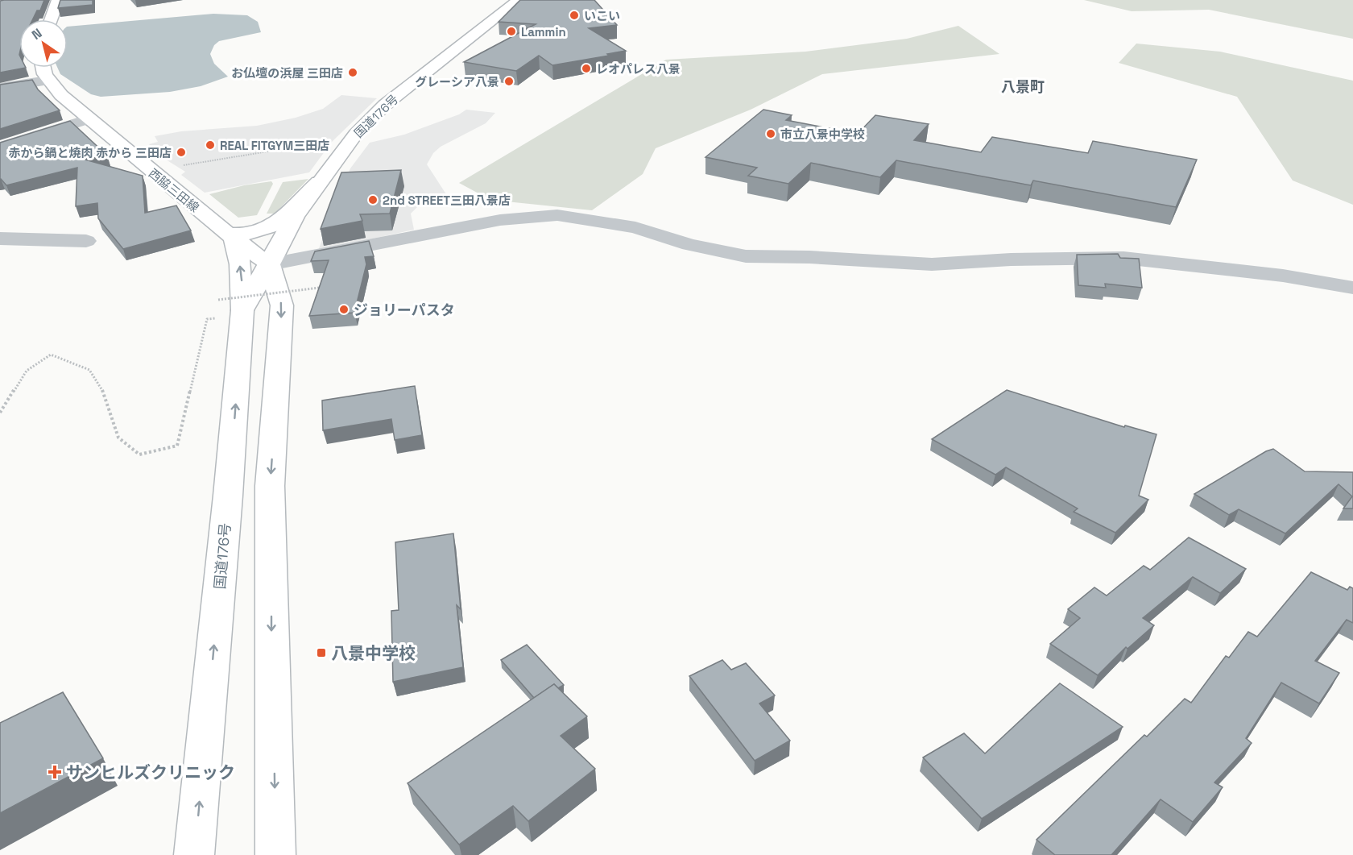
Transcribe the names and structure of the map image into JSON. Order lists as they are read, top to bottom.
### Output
{
  "streets": {
    "main road": ["国道176号", "西脇三田線"]
  },
  "crossings": [
    ["国道176号", "西脇三田線"]
  ],
  "districts": ["八景町"],
  "places": {
    "other": [
      "いこい",
      "Lammin",
      "レオパレス八景",
      "お仏壇の浜屋 三田店",
      "グレーシア八景",
      "市立八景中学校",
      "REAL FITGYM三田店",
      "赤から鍋と焼肉 赤から 三田店",
      "2nd STREET三田八景店",
      "ジョリーパスタ"
    ],
    "transit": ["八景中学校"],
    "health": ["サンヒルズクリニック"]
  },
  "north": "top left"
}
